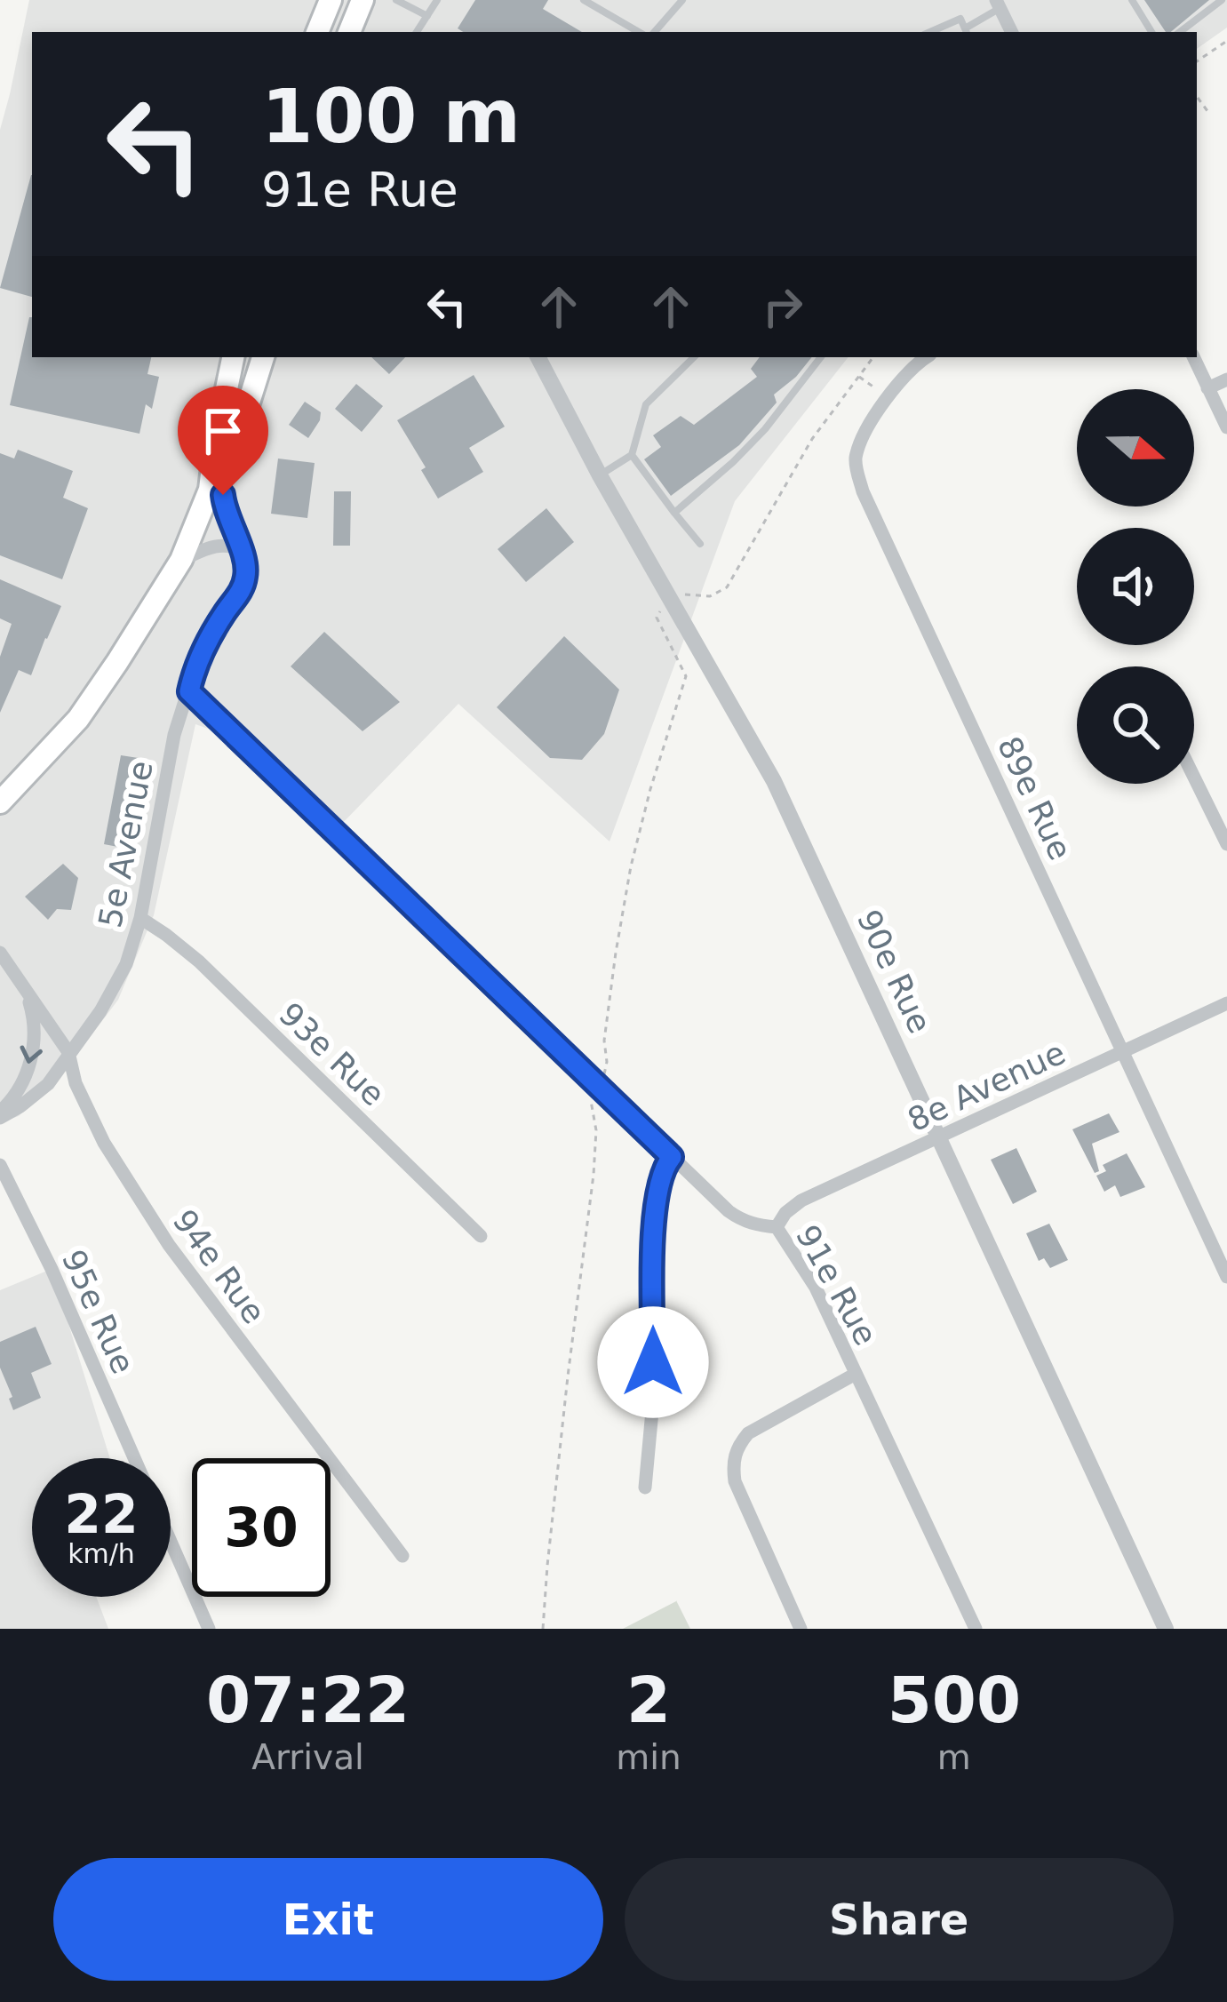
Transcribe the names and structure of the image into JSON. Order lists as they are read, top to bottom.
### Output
{
  "streets": {
    "street": [
      "89e Rue",
      "5e Avenue",
      "90e Rue",
      "93e Rue",
      "8e Avenue",
      "94e Rue",
      "91e Rue",
      "95e Rue"
    ]
  },
  "crossings": [
    ["89e Rue", "8e Avenue"],
    ["5e Avenue", "93e Rue"],
    ["5e Avenue", "94e Rue"],
    ["5e Avenue", "91e Rue"],
    ["90e Rue", "8e Avenue"],
    ["8e Avenue", "91e Rue"]
  ],
  "north": "right",
  "page": {
    "turn": ["100 m", "91e Rue"],
    "speed": "22 km/h",
    "limit": "30",
    "eta": [
      "07:22",
      "Arrival",
      "2",
      "min",
      "500",
      "m"
    ],
    "buttons": ["Exit", "Share"]
  }
}
